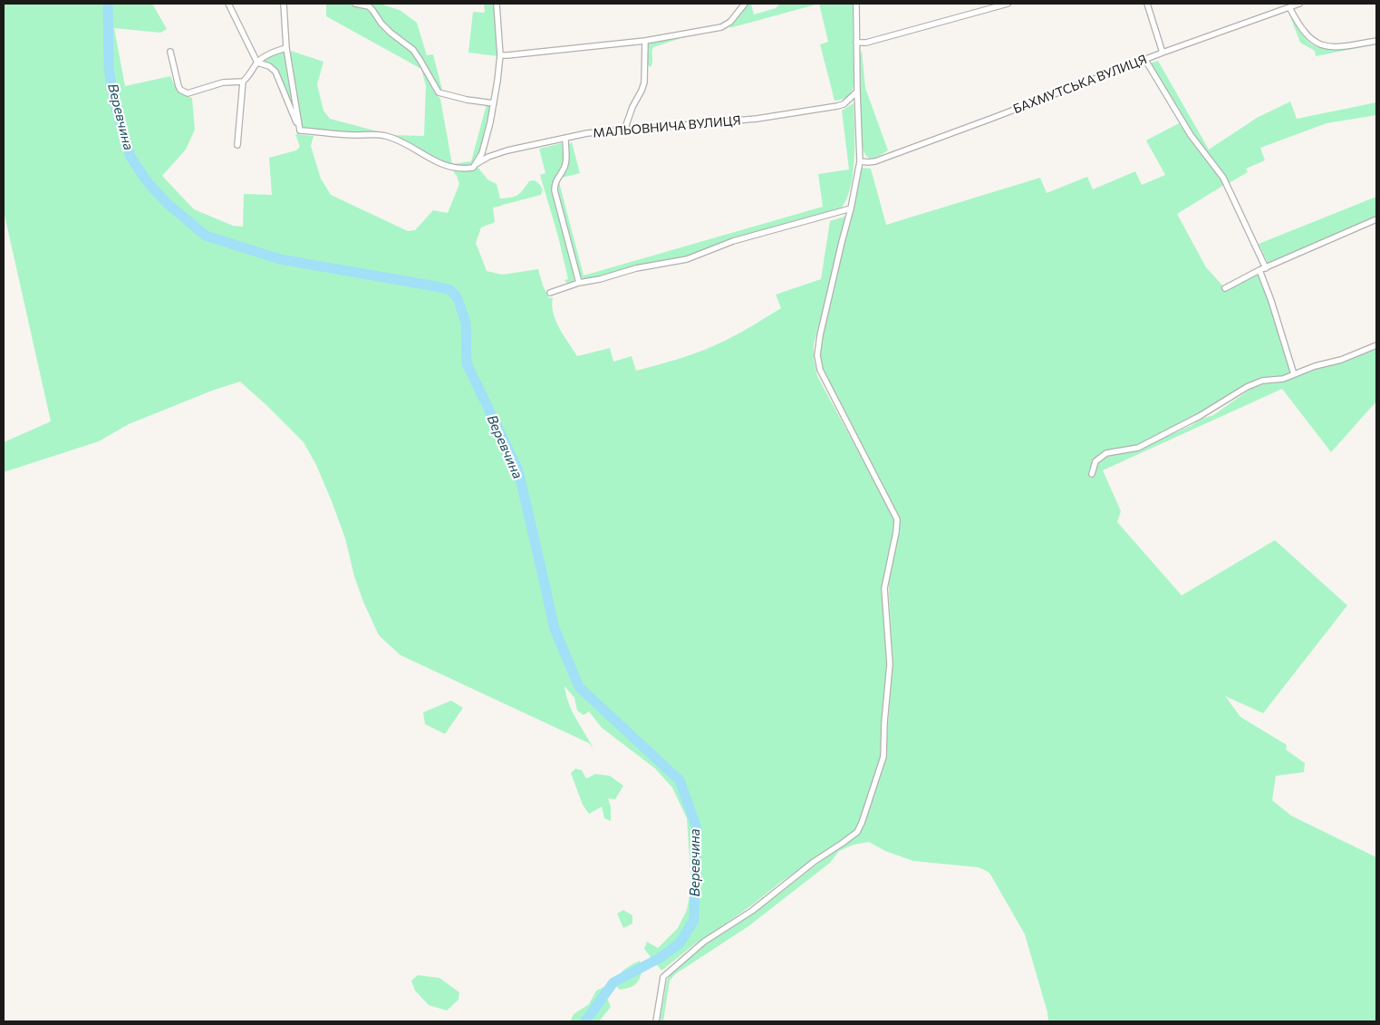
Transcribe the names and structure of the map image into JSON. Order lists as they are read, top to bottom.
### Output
{
  "streets": {
    "street": ["БАХМУТСЬКА ВУЛИЦЯ", "МАЛЬОВНИЧА ВУЛИЦЯ"]
  },
  "water": ["Веревчина"]
}
